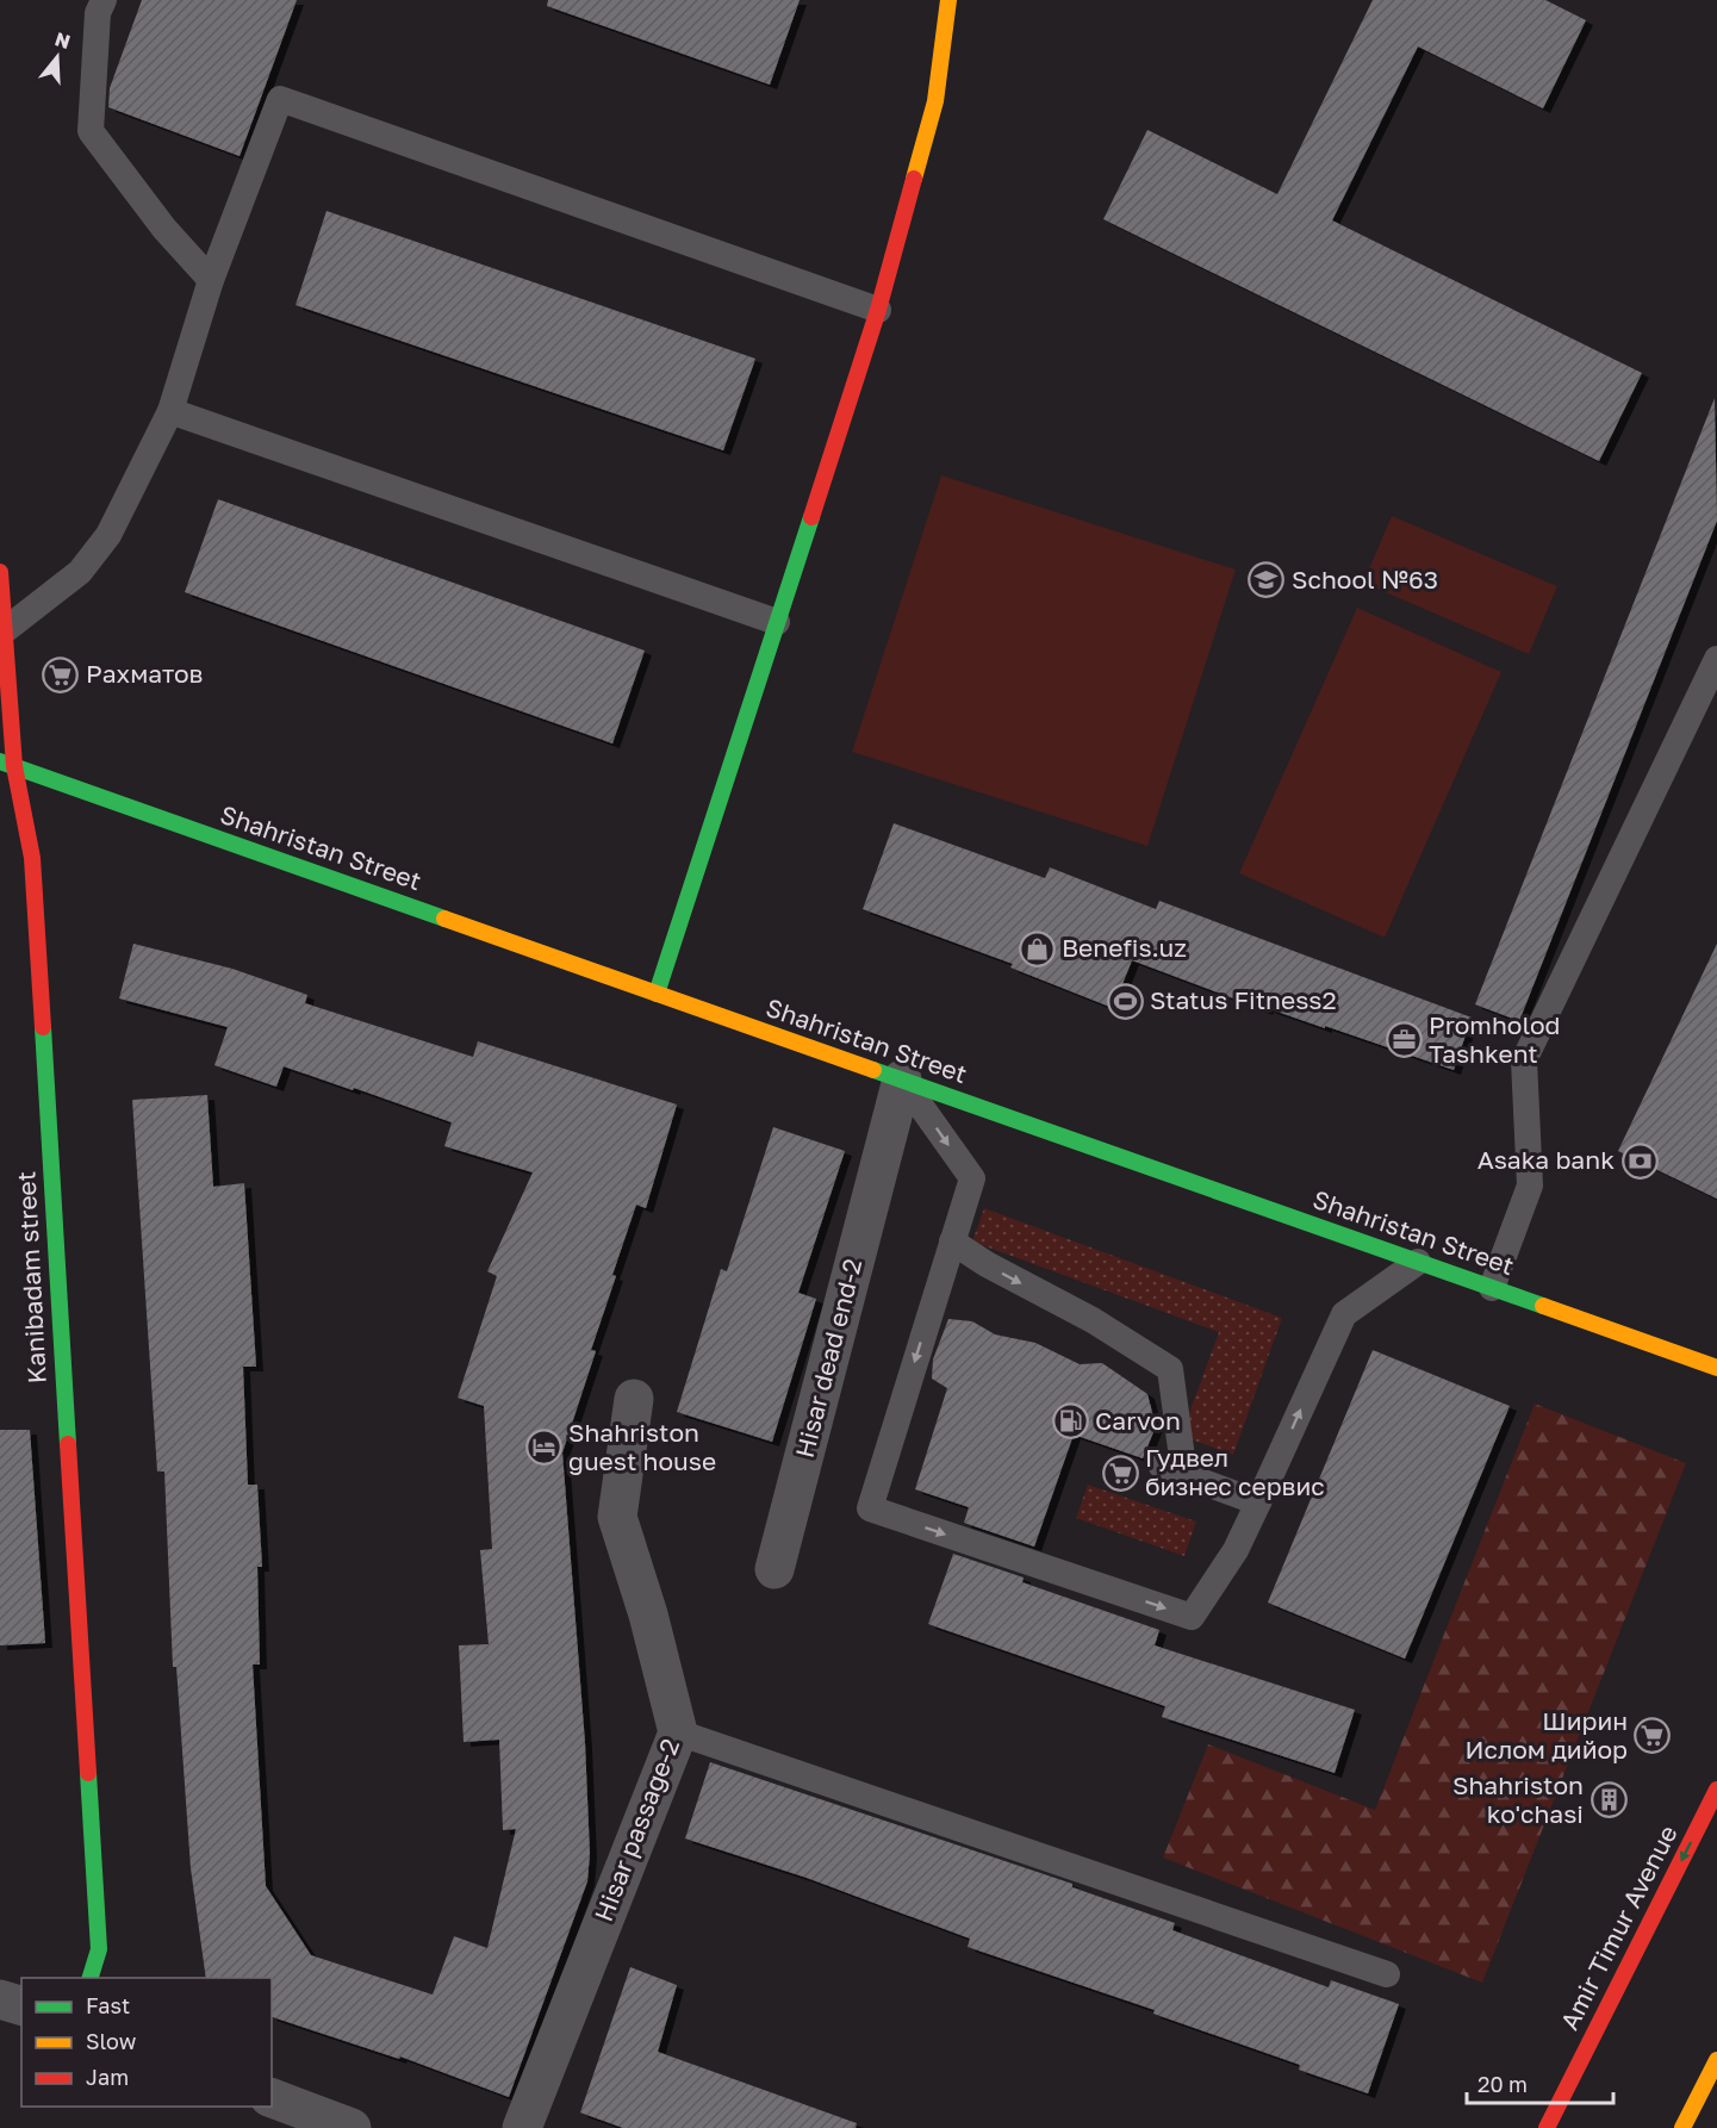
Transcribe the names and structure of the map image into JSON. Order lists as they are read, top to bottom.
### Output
{
  "streets": {
    "street": [
      "Shahristan Street",
      "Kanibadam street",
      "Hisar dead end-2",
      "Hisar passage-2",
      "Amir Timur Avenue"
    ]
  },
  "crossings": [
    ["Shahristan Street", "Kanibadam street"],
    ["Shahristan Street", "Hisar dead end-2"]
  ],
  "one_way": ["Amir Timur Avenue"],
  "places": {
    "school or university": ["School №63"],
    "supermarket": ["Рахматов", "Гудвел бизнес сервис", "Ширин Ислом дийор"],
    "shop": ["Benefis.uz"],
    "sports": ["Status Fitness2"],
    "office": ["Promholod Tashkent"],
    "bank": ["Asaka bank"],
    "fuel station": ["Carvon"],
    "hotel": ["Shahriston guest house"],
    "building": ["Shahriston ko'chasi"]
  },
  "legend": ["Fast", "Slow", "Jam"],
  "scale_bar": "20 m",
  "north": "top"
}
